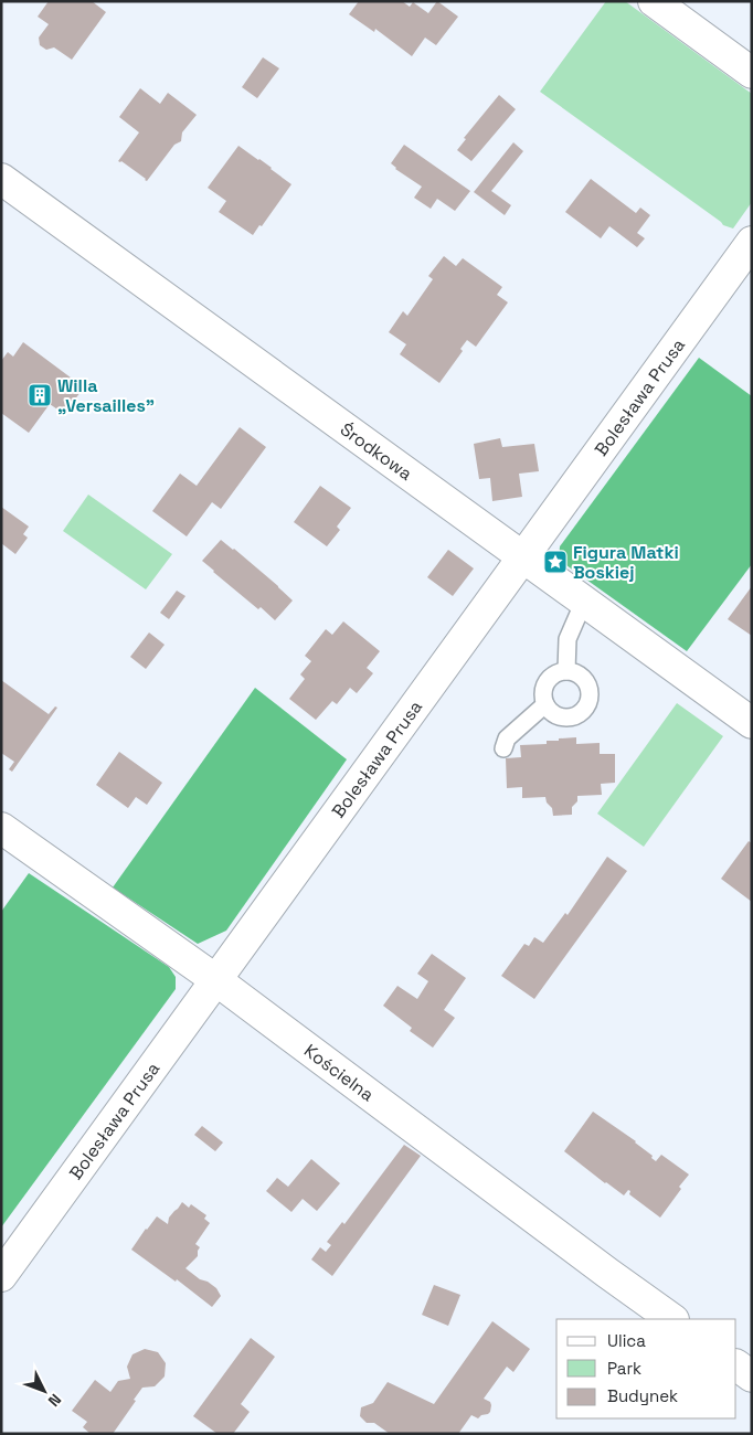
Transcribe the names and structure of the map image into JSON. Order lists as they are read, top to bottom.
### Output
{
  "streets": {
    "street": ["Bolesława Prusa", "Środkowa", "Kościelna"]
  },
  "crossings": [
    ["Bolesława Prusa", "Środkowa"],
    ["Bolesława Prusa", "Kościelna"]
  ],
  "places": {
    "building": ["Willa „Versailles”"],
    "place": ["Figura Matki Boskiej"]
  },
  "legend": ["Ulica", "Park", "Budynek"],
  "north": "bottom right"
}
